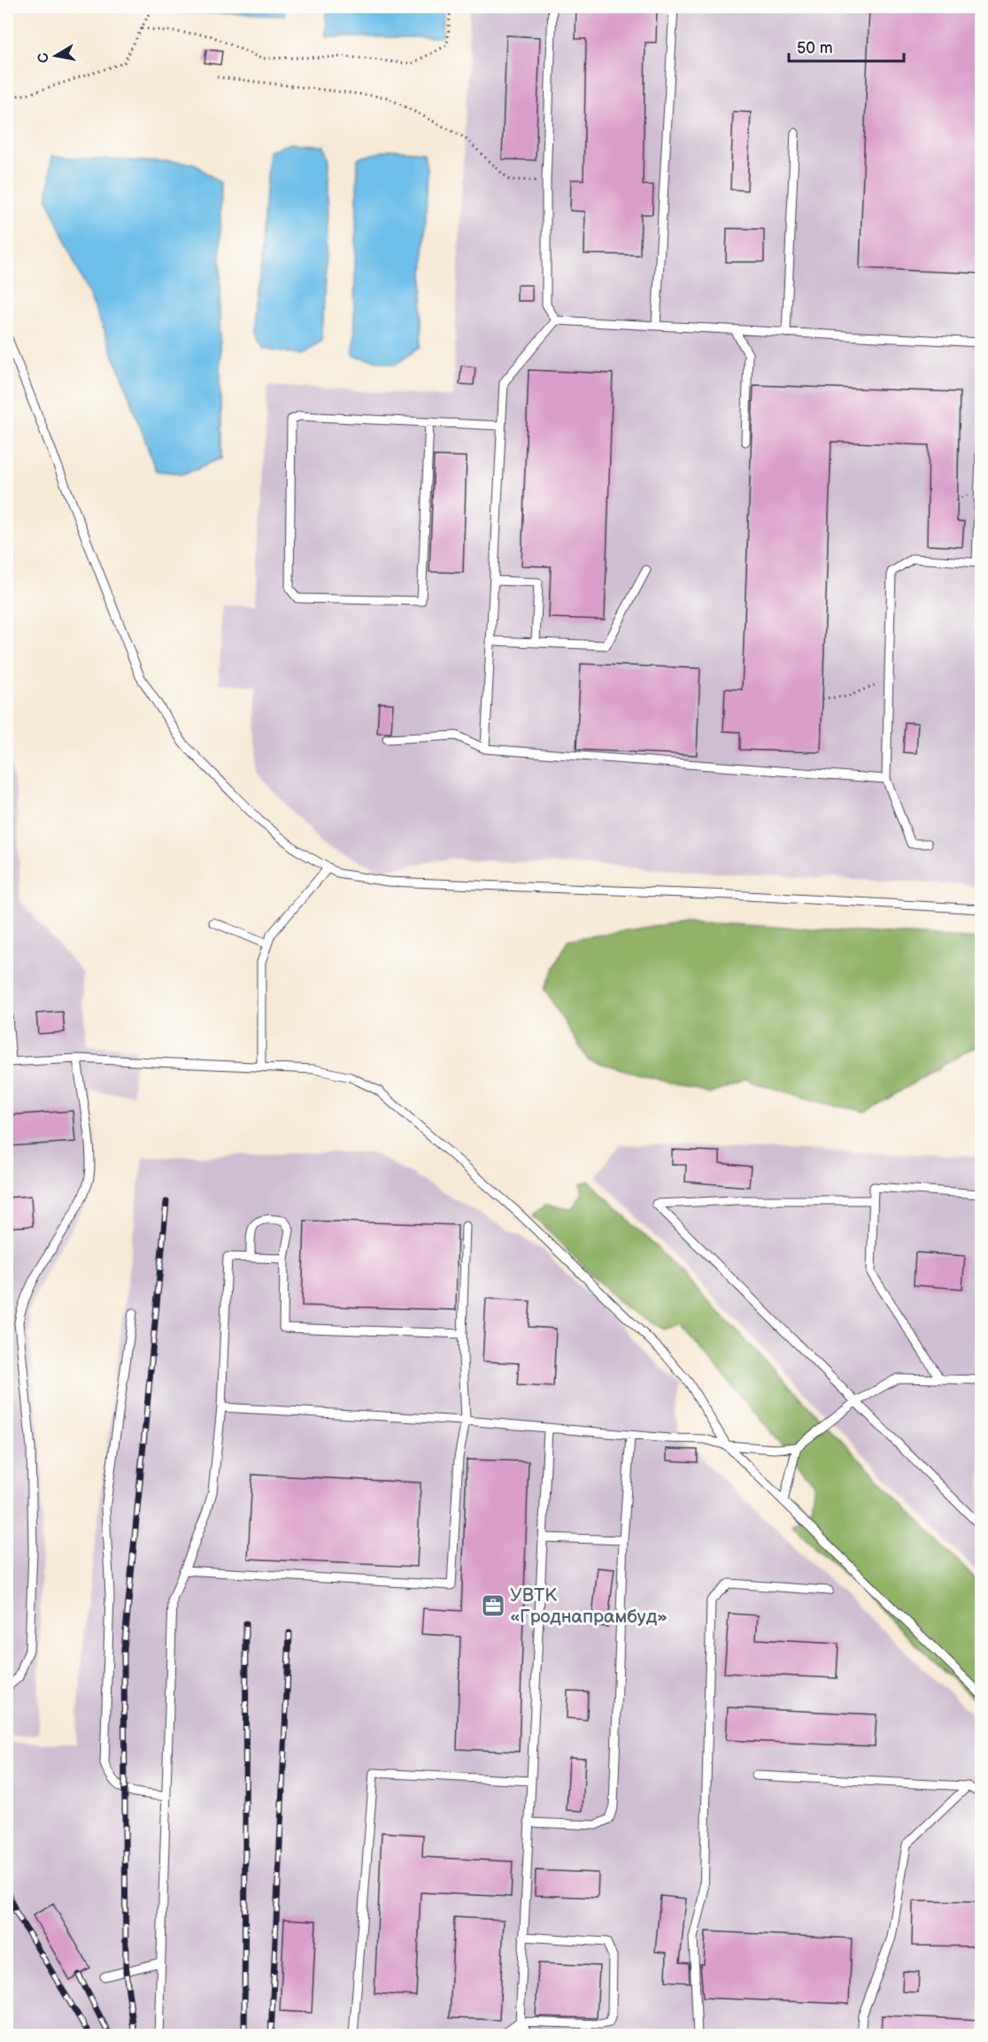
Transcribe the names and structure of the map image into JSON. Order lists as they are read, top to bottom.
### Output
{
  "places": {
    "office": ["УВТК «Гроднапрамбуд»"]
  },
  "scale_bar": "50 m",
  "north": "left"
}
